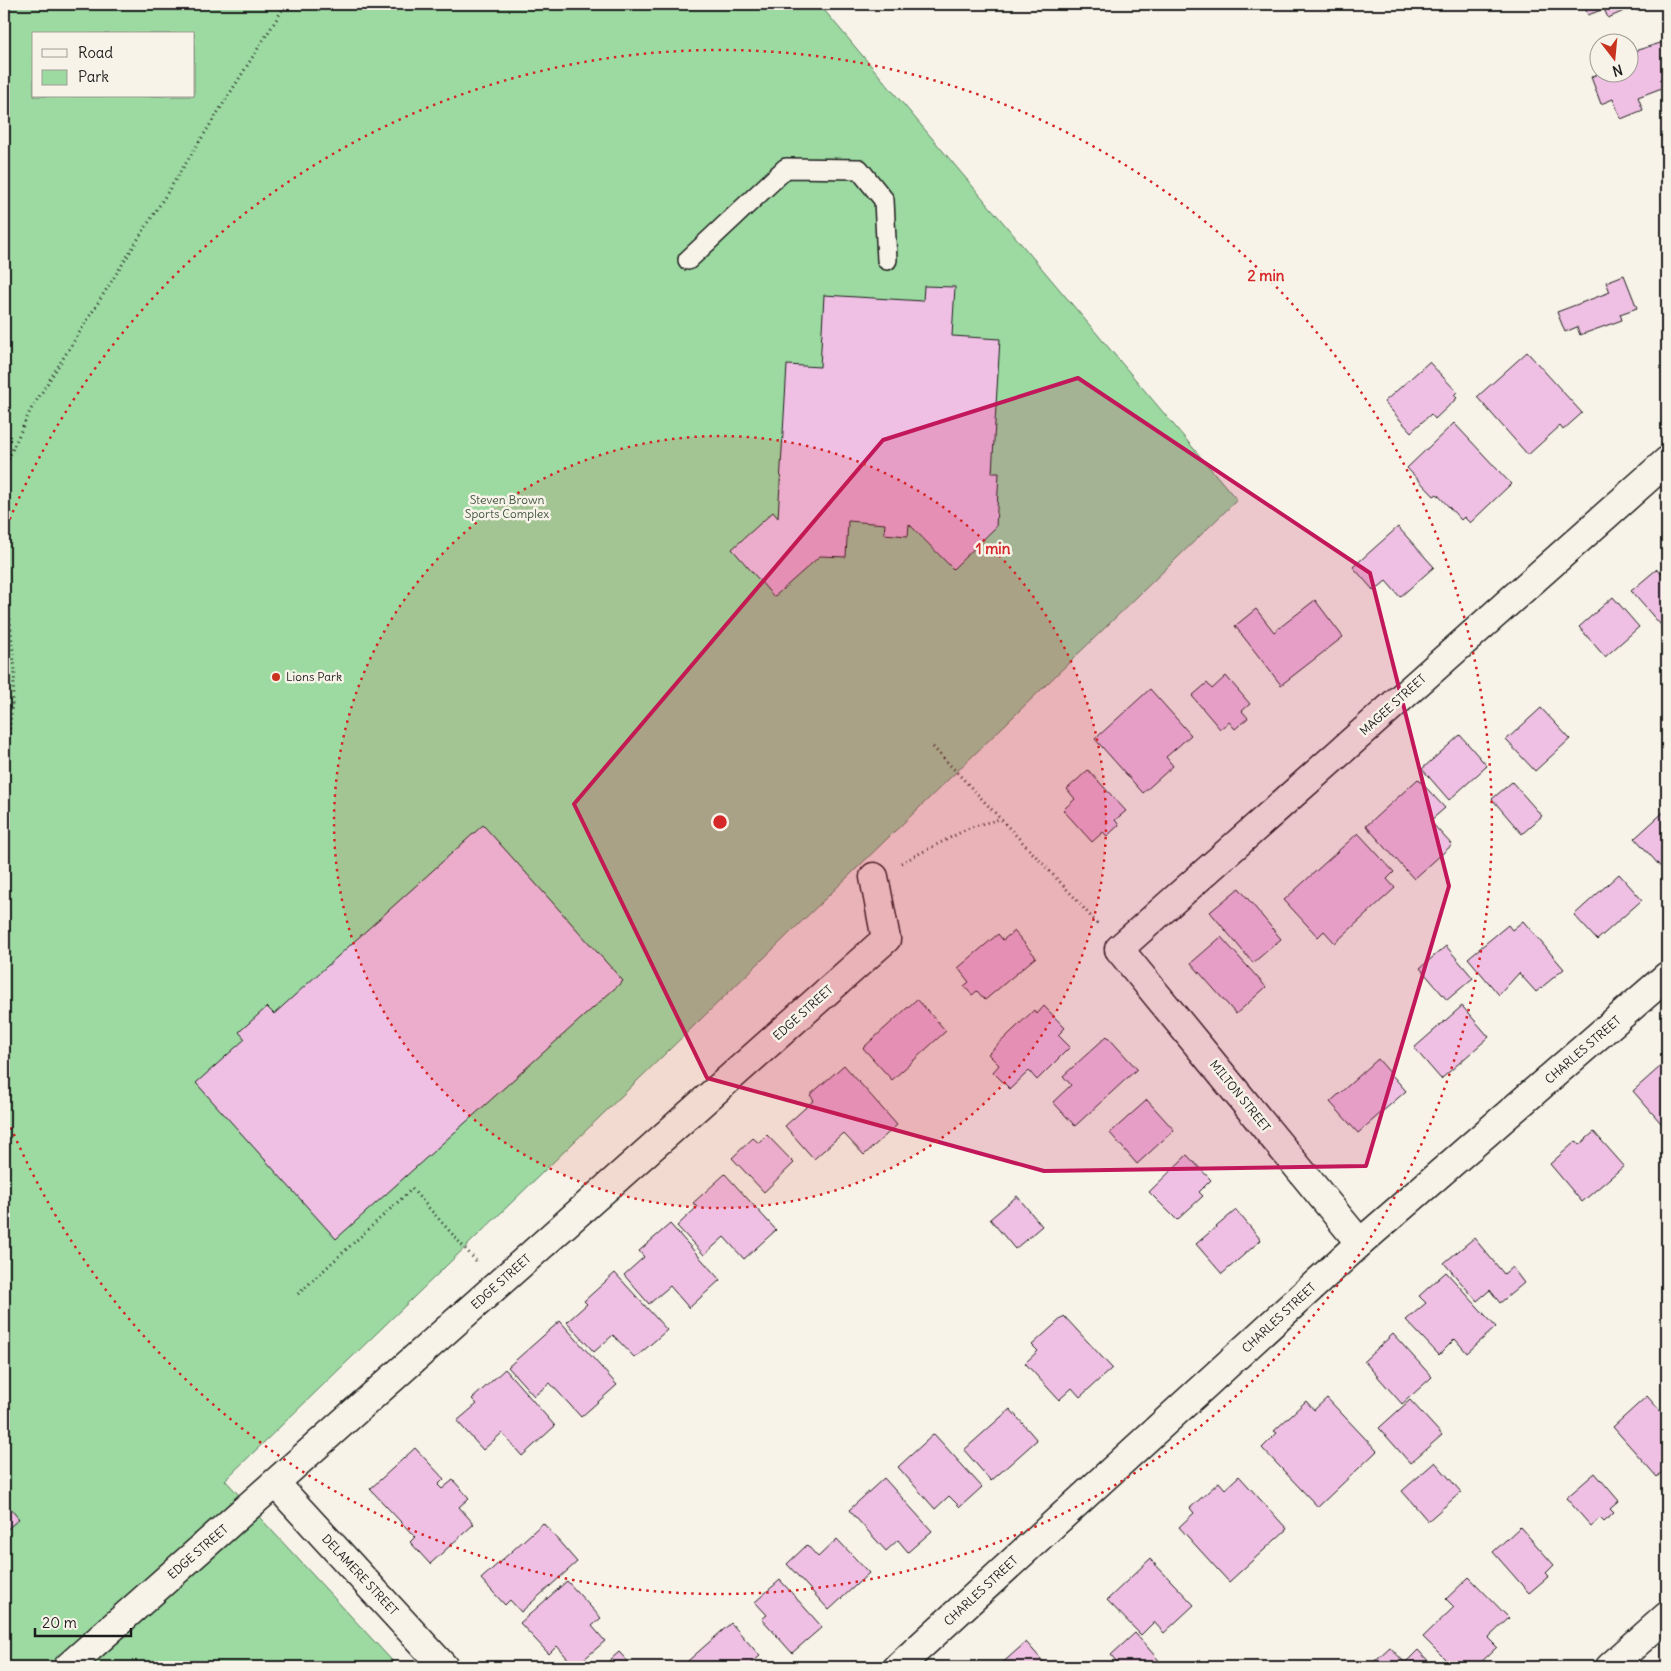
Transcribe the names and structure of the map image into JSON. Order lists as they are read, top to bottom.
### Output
{
  "streets": {
    "street": [
      "MAGEE STREET",
      "EDGE STREET",
      "CHARLES STREET",
      "MILTON STREET",
      "DELAMERE STREET"
    ]
  },
  "crossings": [
    ["MAGEE STREET", "MILTON STREET"],
    ["EDGE STREET", "DELAMERE STREET"],
    ["CHARLES STREET", "MILTON STREET"]
  ],
  "parks": ["Steven Brown Sports Complex"],
  "places": ["Lions Park"],
  "legend": ["Road", "Park"],
  "scale_bar": "20 m",
  "north": "bottom",
  "rings": ["2 min", "1 min"]
}
